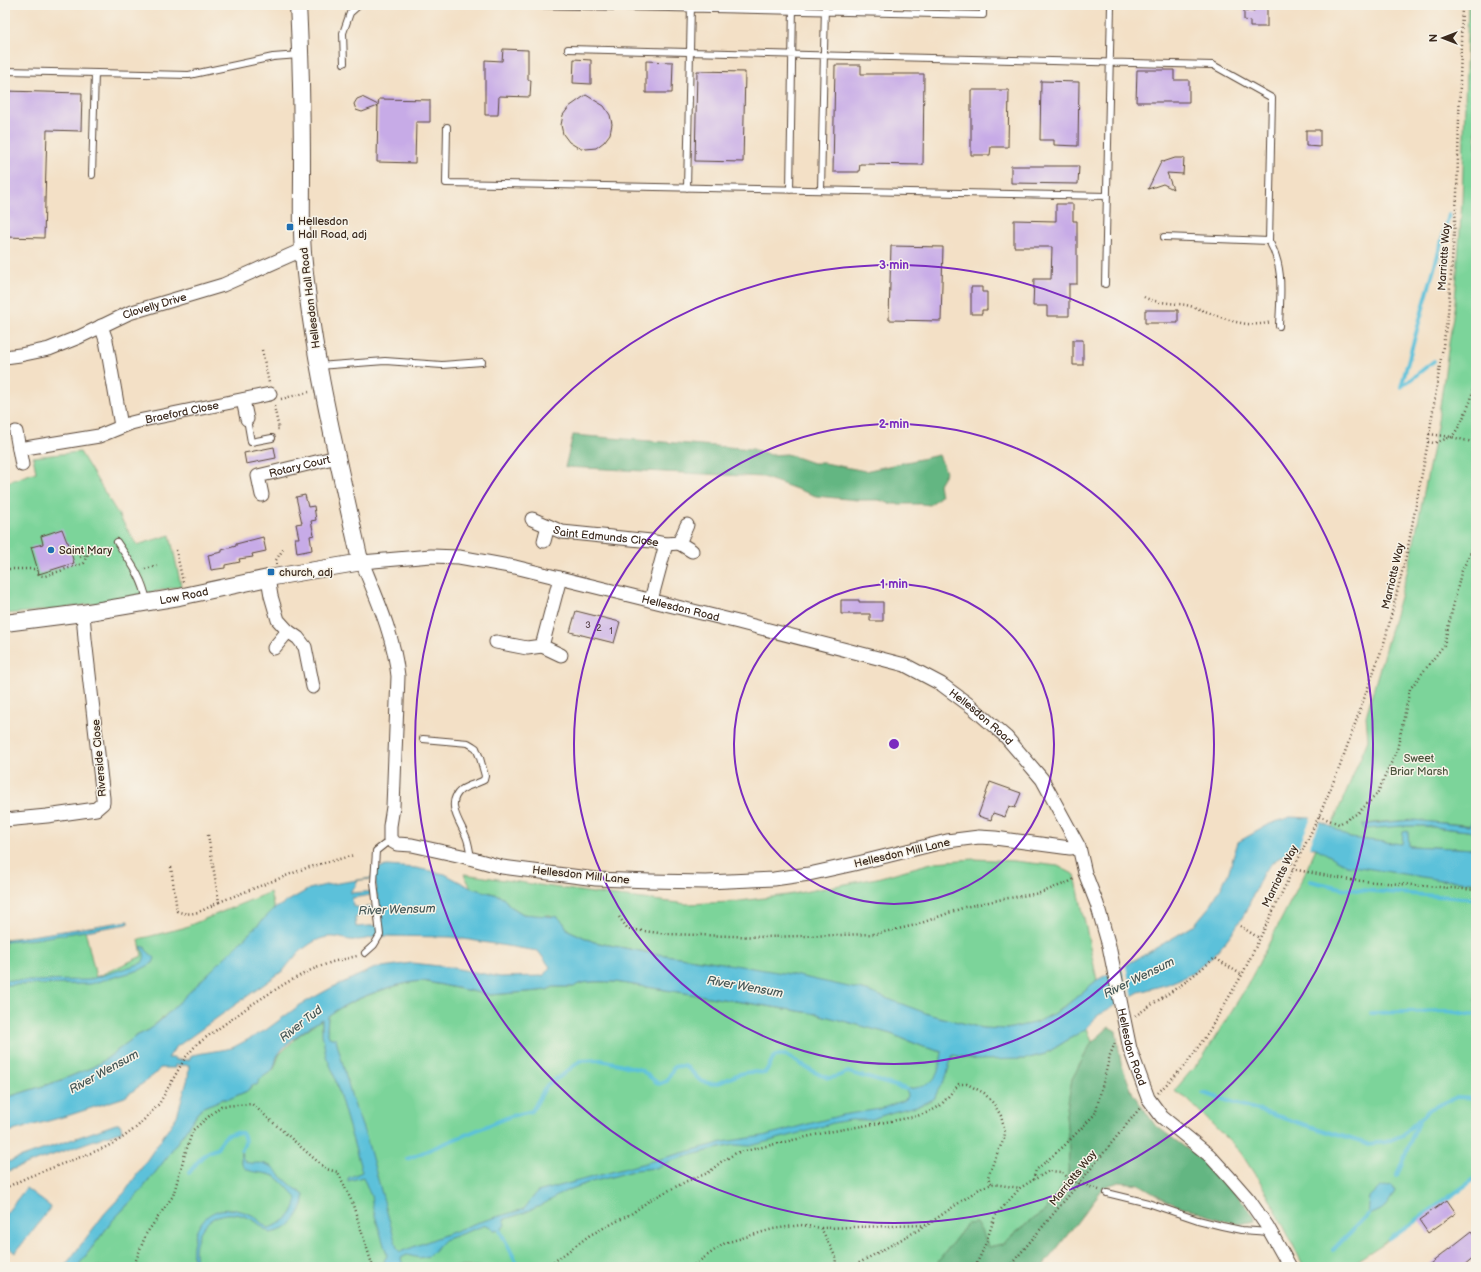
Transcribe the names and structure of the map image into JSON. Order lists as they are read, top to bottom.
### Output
{
  "streets": {
    "street": [
      "Hellesdon Hall Road",
      "Clovelly Drive",
      "Braeford Close",
      "Rotary Court",
      "Saint Edmunds Close",
      "Low Road",
      "Hellesdon Road",
      "Riverside Close",
      "Hellesdon Mill Lane"
    ],
    "path": ["Marriotts Way"]
  },
  "crossings": [
    ["Marriotts Way", "Hellesdon Road"],
    ["Hellesdon Hall Road", "Clovelly Drive"],
    ["Hellesdon Hall Road", "Rotary Court"],
    ["Hellesdon Hall Road", "Low Road"],
    ["Hellesdon Hall Road", "Hellesdon Road"],
    ["Saint Edmunds Close", "Hellesdon Road"],
    ["Low Road", "Hellesdon Road"],
    ["Low Road", "Riverside Close"],
    ["Hellesdon Road", "Hellesdon Mill Lane"]
  ],
  "water": ["River Wensum", "River Tud"],
  "parks": ["Sweet Briar Marsh"],
  "places": {
    "transit": ["Hellesdon Hall Road, adj", "church, adj"],
    "other": ["Saint Mary"]
  },
  "house_numbers": ["3", "2", "1"],
  "north": "left",
  "rings": ["3 min", "2 min", "1 min"]
}
